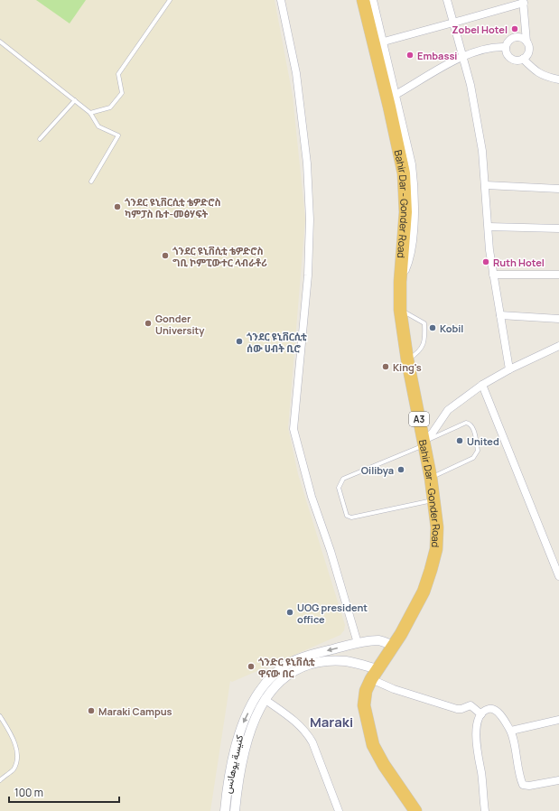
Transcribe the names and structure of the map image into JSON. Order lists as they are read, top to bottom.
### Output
{
  "streets": {
    "highway": ["Bahir Dar - Gonder Road", "A3"],
    "street": ["كنيسة يوهانس"]
  },
  "crossings": [
    ["Bahir Dar - Gonder Road", "كنيسة يوهانس"]
  ],
  "one_way": ["كنيسة يوهانس"],
  "districts": ["Maraki"],
  "places": [
    "Zobel Hotel",
    "Embassi",
    "ጎንደር ዩኒቨርሲቲ ቴዎድሮስ ካምፓስ ቤተ-መፅሃፍት",
    "ጎንደር ዩኒቨሲቲ ቴዎድሮስ ግቢ ኮምፒውተር ላብራቶሪ",
    "Ruth Hotel",
    "Gonder University",
    "Kobil",
    "ጎንደር ዩኒቨርሲቲ ሰው ሀብት ቢሮ",
    "King's",
    "United",
    "Oilibya",
    "UOG president office",
    "ጎንድር ዩኒቨሲቲ ዋናው በር",
    "Maraki Campus"
  ],
  "scale_bar": "100 m"
}
